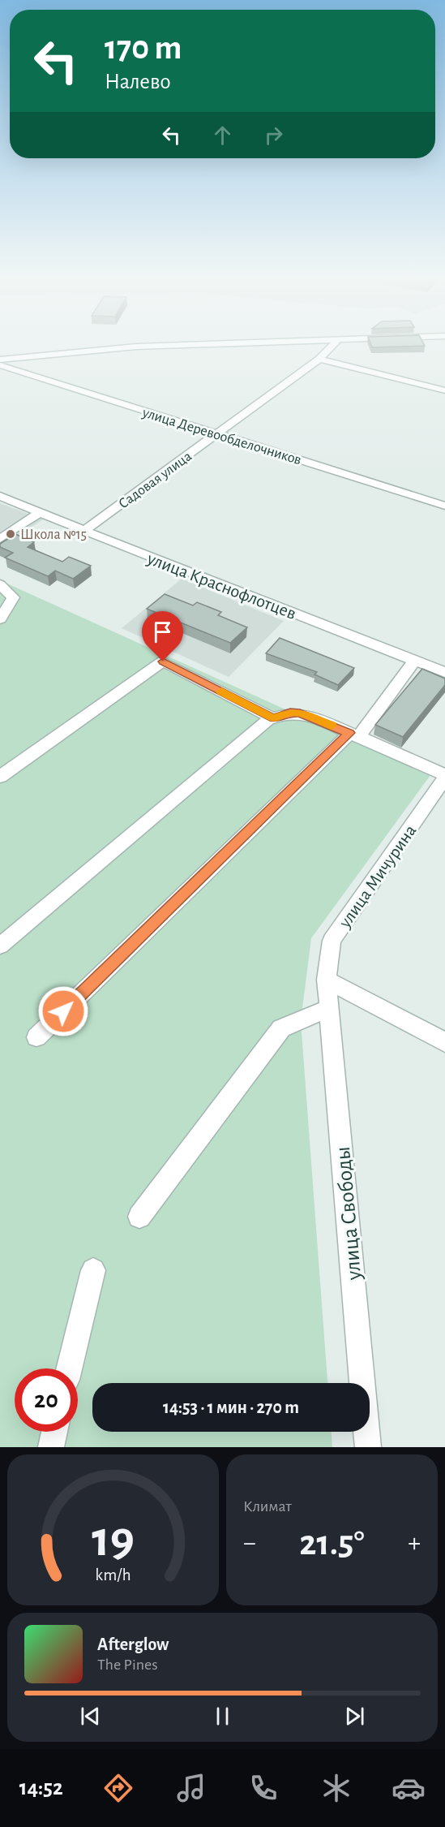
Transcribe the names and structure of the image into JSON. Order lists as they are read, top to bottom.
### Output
{
  "streets": {
    "street": [
      "улица Деревообделочников",
      "Садовая улица",
      "улица Краснофлотцев",
      "улица Мичурина",
      "улица Свободы"
    ]
  },
  "crossings": [
    ["улица Деревообделочников", "Садовая улица"],
    ["Садовая улица", "улица Краснофлотцев"],
    ["улица Мичурина", "улица Свободы"]
  ],
  "places": ["Школа №15"],
  "page": {
    "turn": ["170 m", "Налево"],
    "limit": "20",
    "trip": "14:53 · 1 мин · 270 m",
    "tile": "Климат",
    "heat": ["−", "21.5°", "+"],
    "song": ["Afterglow", "The Pines"],
    "tabs": "14:52",
    "gauge": ["19", "km/h"]
  }
}
